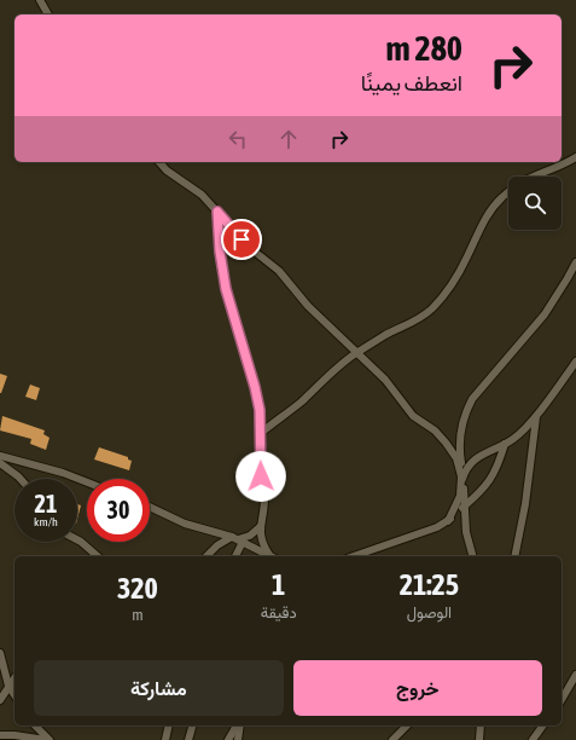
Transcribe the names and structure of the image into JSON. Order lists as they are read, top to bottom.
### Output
{
  "page": {
    "turn": ["280 m", "انعطف يمينًا"],
    "speed": "21 km/h",
    "limit": "30",
    "eta": [
      "21:25",
      "الوصول",
      "1",
      "دقيقة",
      "320",
      "m"
    ],
    "buttons": ["خروج", "مشاركة"]
  }
}
